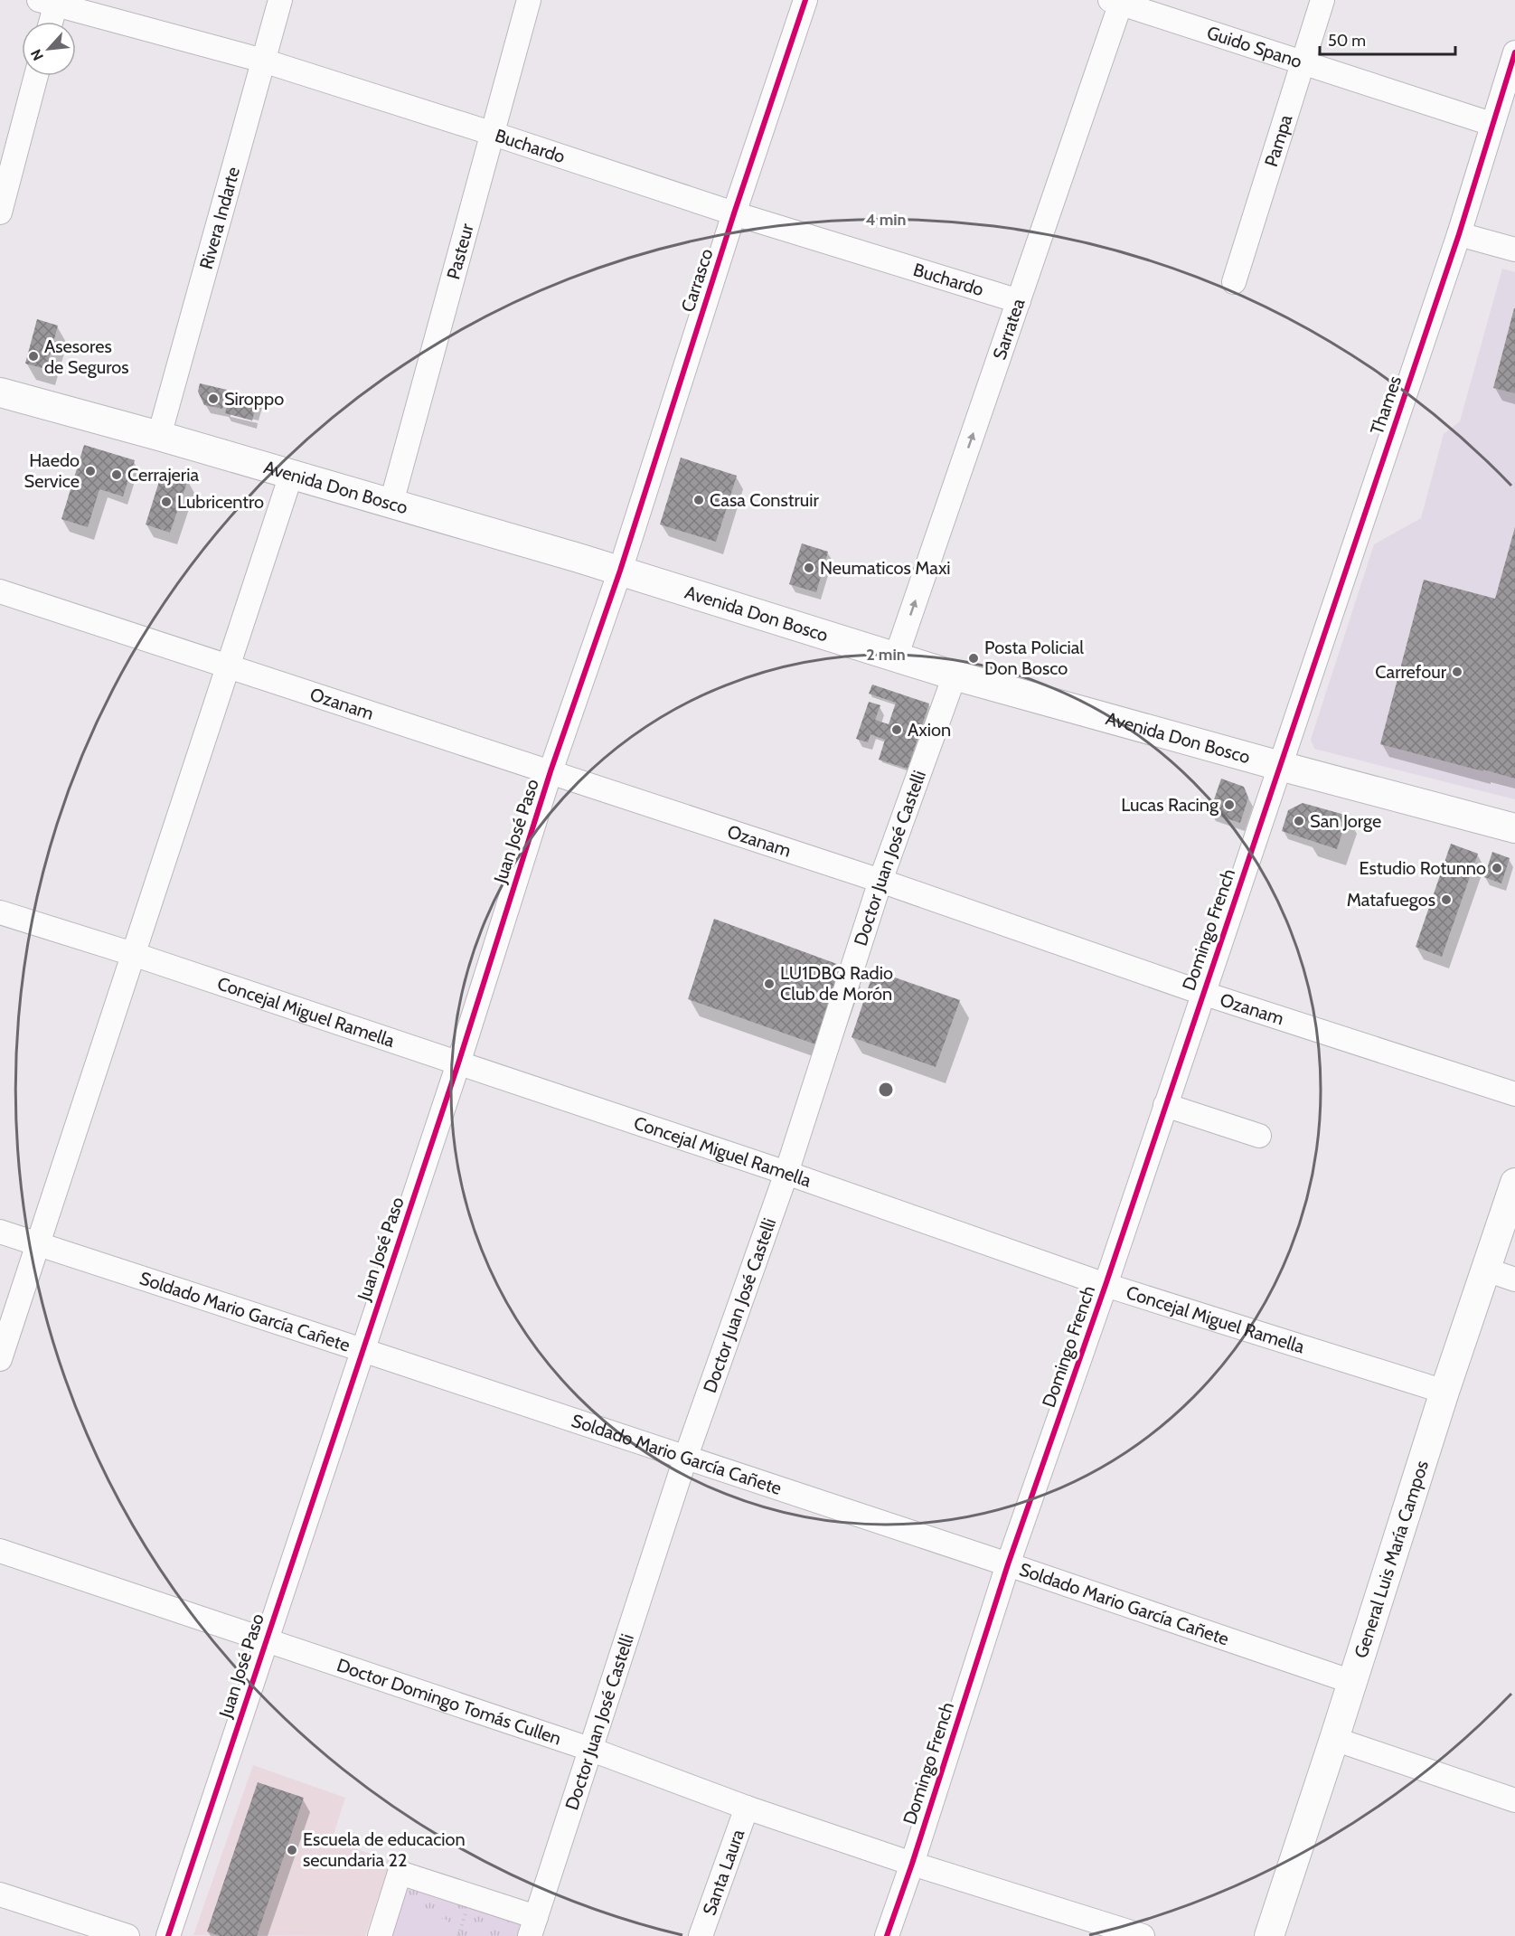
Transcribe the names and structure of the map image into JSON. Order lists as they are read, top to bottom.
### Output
{
  "streets": {
    "main road": ["Avenida Don Bosco", "General Luis María Campos"],
    "street": [
      "Guido Spano",
      "Pampa",
      "Buchardo",
      "Rivera Indarte",
      "Pasteur",
      "Carrasco",
      "Sarratea",
      "Thames",
      "Ozanam",
      "Juan José Paso",
      "Doctor Juan José Castelli",
      "Domingo French",
      "Concejal Miguel Ramella",
      "Soldado Mario García Cañete",
      "Doctor Domingo Tomás Cullen",
      "Santa Laura"
    ]
  },
  "crossings": [
    ["Guido Spano", "Pampa"],
    ["Guido Spano", "Sarratea"],
    ["Guido Spano", "Thames"],
    ["Buchardo", "Rivera Indarte"],
    ["Buchardo", "Pasteur"],
    ["Buchardo", "Carrasco"],
    ["Buchardo", "Sarratea"],
    ["Rivera Indarte", "Avenida Don Bosco"],
    ["Pasteur", "Avenida Don Bosco"],
    ["Carrasco", "Avenida Don Bosco"],
    ["Carrasco", "Juan José Paso"],
    ["Sarratea", "Avenida Don Bosco"],
    ["Thames", "Avenida Don Bosco"],
    ["Thames", "Domingo French"],
    ["Avenida Don Bosco", "Juan José Paso"],
    ["Avenida Don Bosco", "Doctor Juan José Castelli"],
    ["Avenida Don Bosco", "Domingo French"],
    ["Ozanam", "Juan José Paso"],
    ["Ozanam", "Doctor Juan José Castelli"],
    ["Ozanam", "Domingo French"],
    ["Juan José Paso", "Concejal Miguel Ramella"],
    ["Juan José Paso", "Soldado Mario García Cañete"],
    ["Juan José Paso", "Doctor Domingo Tomás Cullen"],
    ["Doctor Juan José Castelli", "Concejal Miguel Ramella"],
    ["Doctor Juan José Castelli", "Soldado Mario García Cañete"],
    ["Doctor Juan José Castelli", "Doctor Domingo Tomás Cullen"],
    ["Domingo French", "Concejal Miguel Ramella"],
    ["Domingo French", "Soldado Mario García Cañete"],
    ["Domingo French", "Doctor Domingo Tomás Cullen"],
    ["Concejal Miguel Ramella", "General Luis María Campos"],
    ["Soldado Mario García Cañete", "General Luis María Campos"],
    ["Doctor Domingo Tomás Cullen", "Santa Laura"]
  ],
  "one_way": ["Sarratea"],
  "places": [
    "Asesores de Seguros",
    "Siroppo",
    "Haedo Service",
    "Cerrajeria",
    "Casa Construir",
    "Lubricentro",
    "Neumaticos Maxi",
    "Posta Policial Don Bosco",
    "Carrefour",
    "Axion",
    "Lucas Racing",
    "San Jorge",
    "Estudio Rotunno",
    "Matafuegos",
    "LU1DBQ Radio Club de Morón",
    "Escuela de educacion secundaria 22"
  ],
  "scale_bar": "50 m",
  "north": "bottom left",
  "rings": ["4 min", "2 min"]
}
